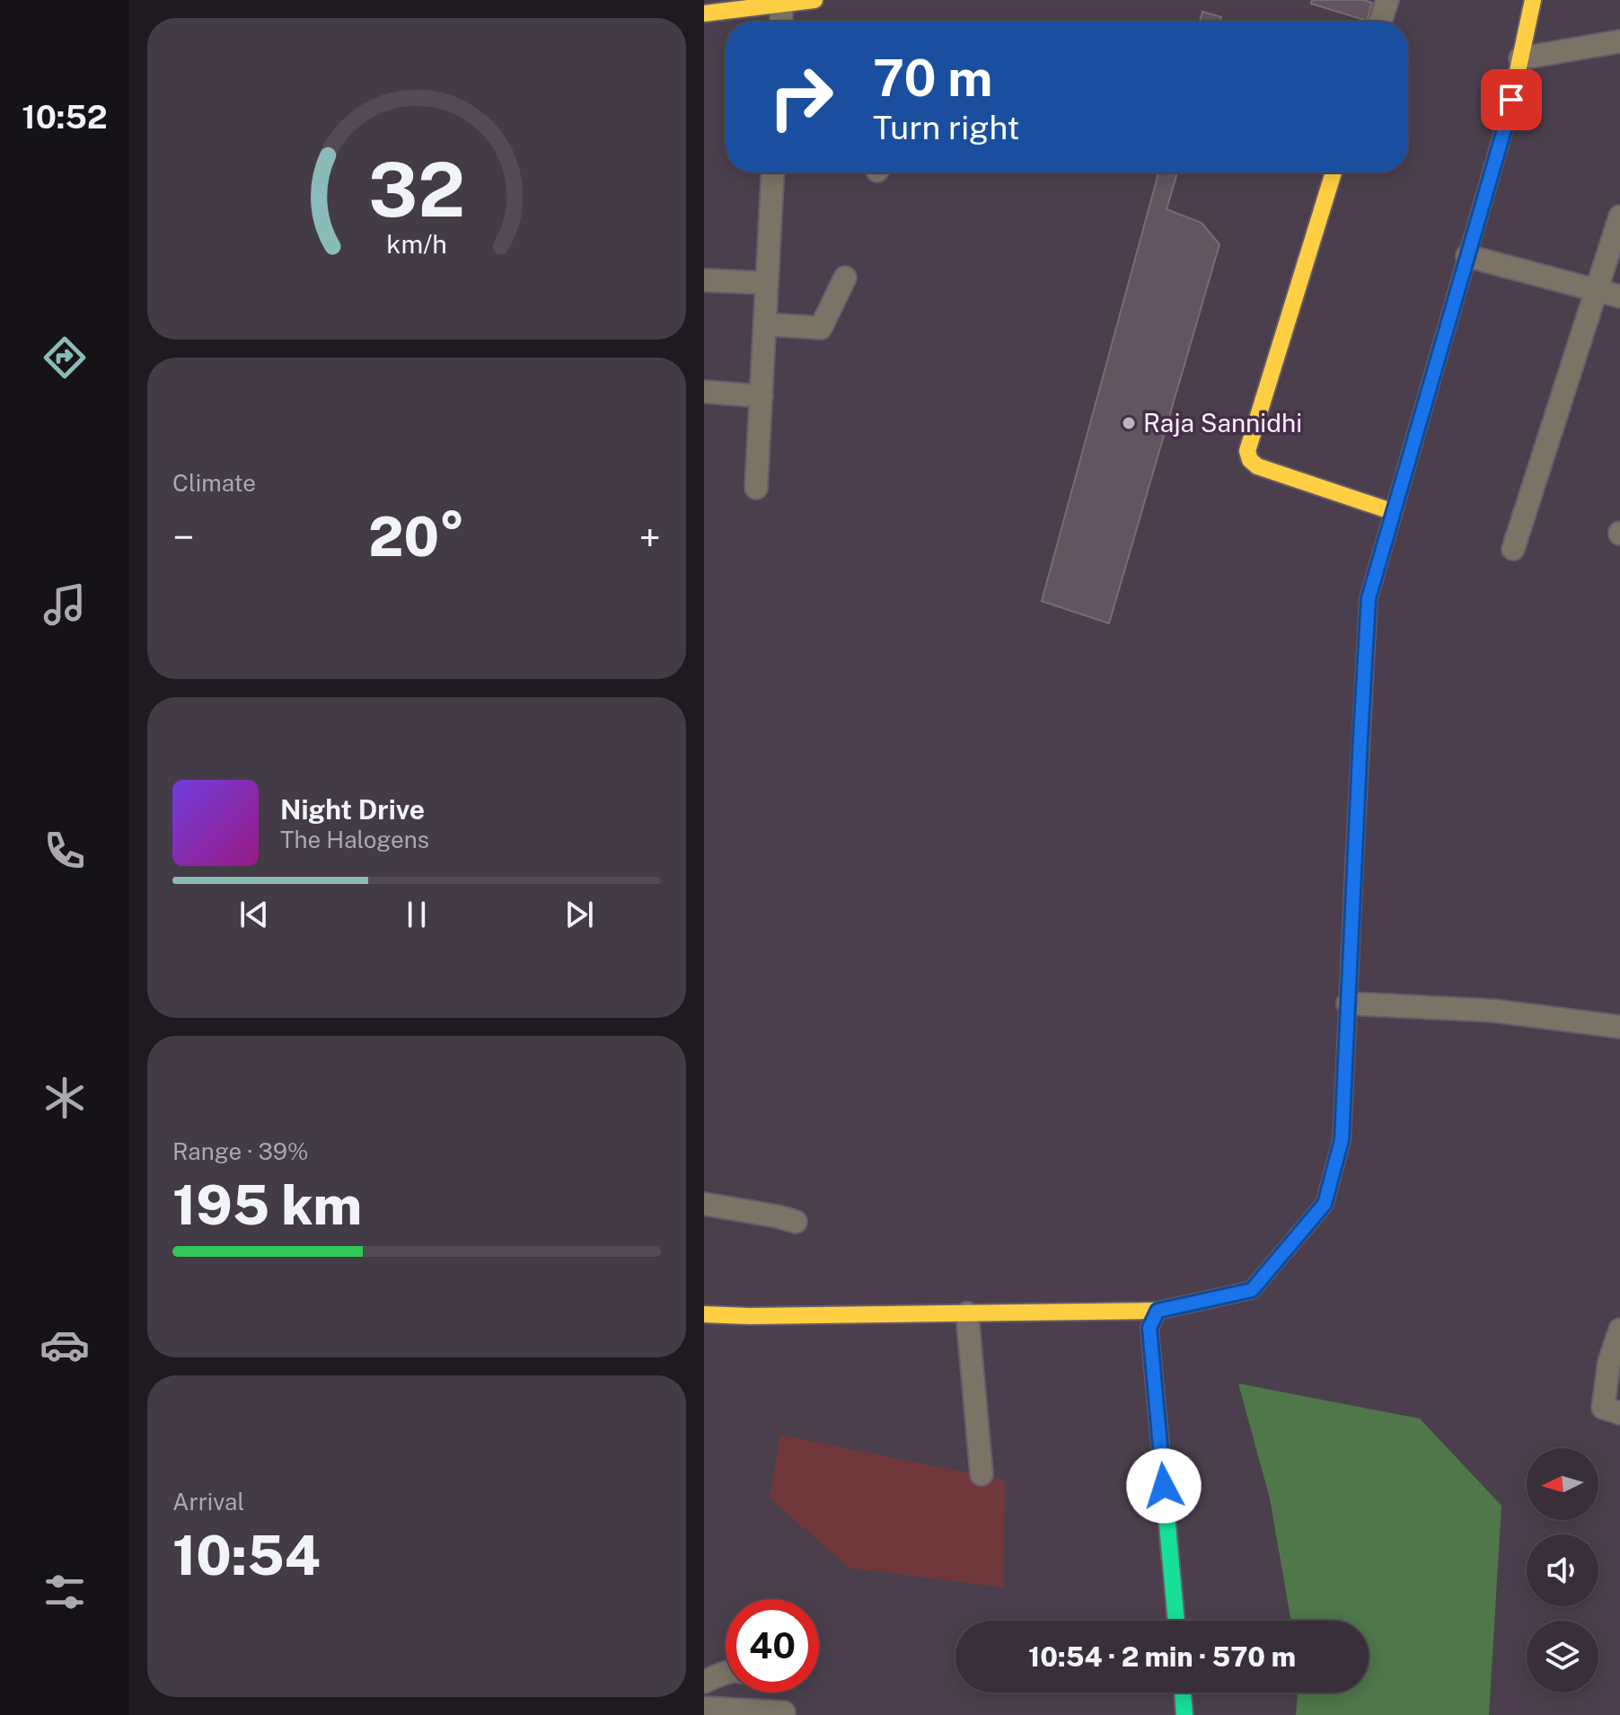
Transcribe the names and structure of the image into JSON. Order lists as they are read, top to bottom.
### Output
{
  "places": ["Raja Sannidhi"],
  "north": "left",
  "page": {
    "tabs": "10:52",
    "turn": ["70 m", "Turn right"],
    "tile": [
      "Climate",
      ["Range · 39%", "195 km"],
      ["Arrival", "10:54"]
    ],
    "heat": ["−", "20°", "+"],
    "song": ["Night Drive", "The Halogens"],
    "limit": "40",
    "trip": "10:54 · 2 min · 570 m",
    "gauge": ["32", "km/h"]
  }
}
